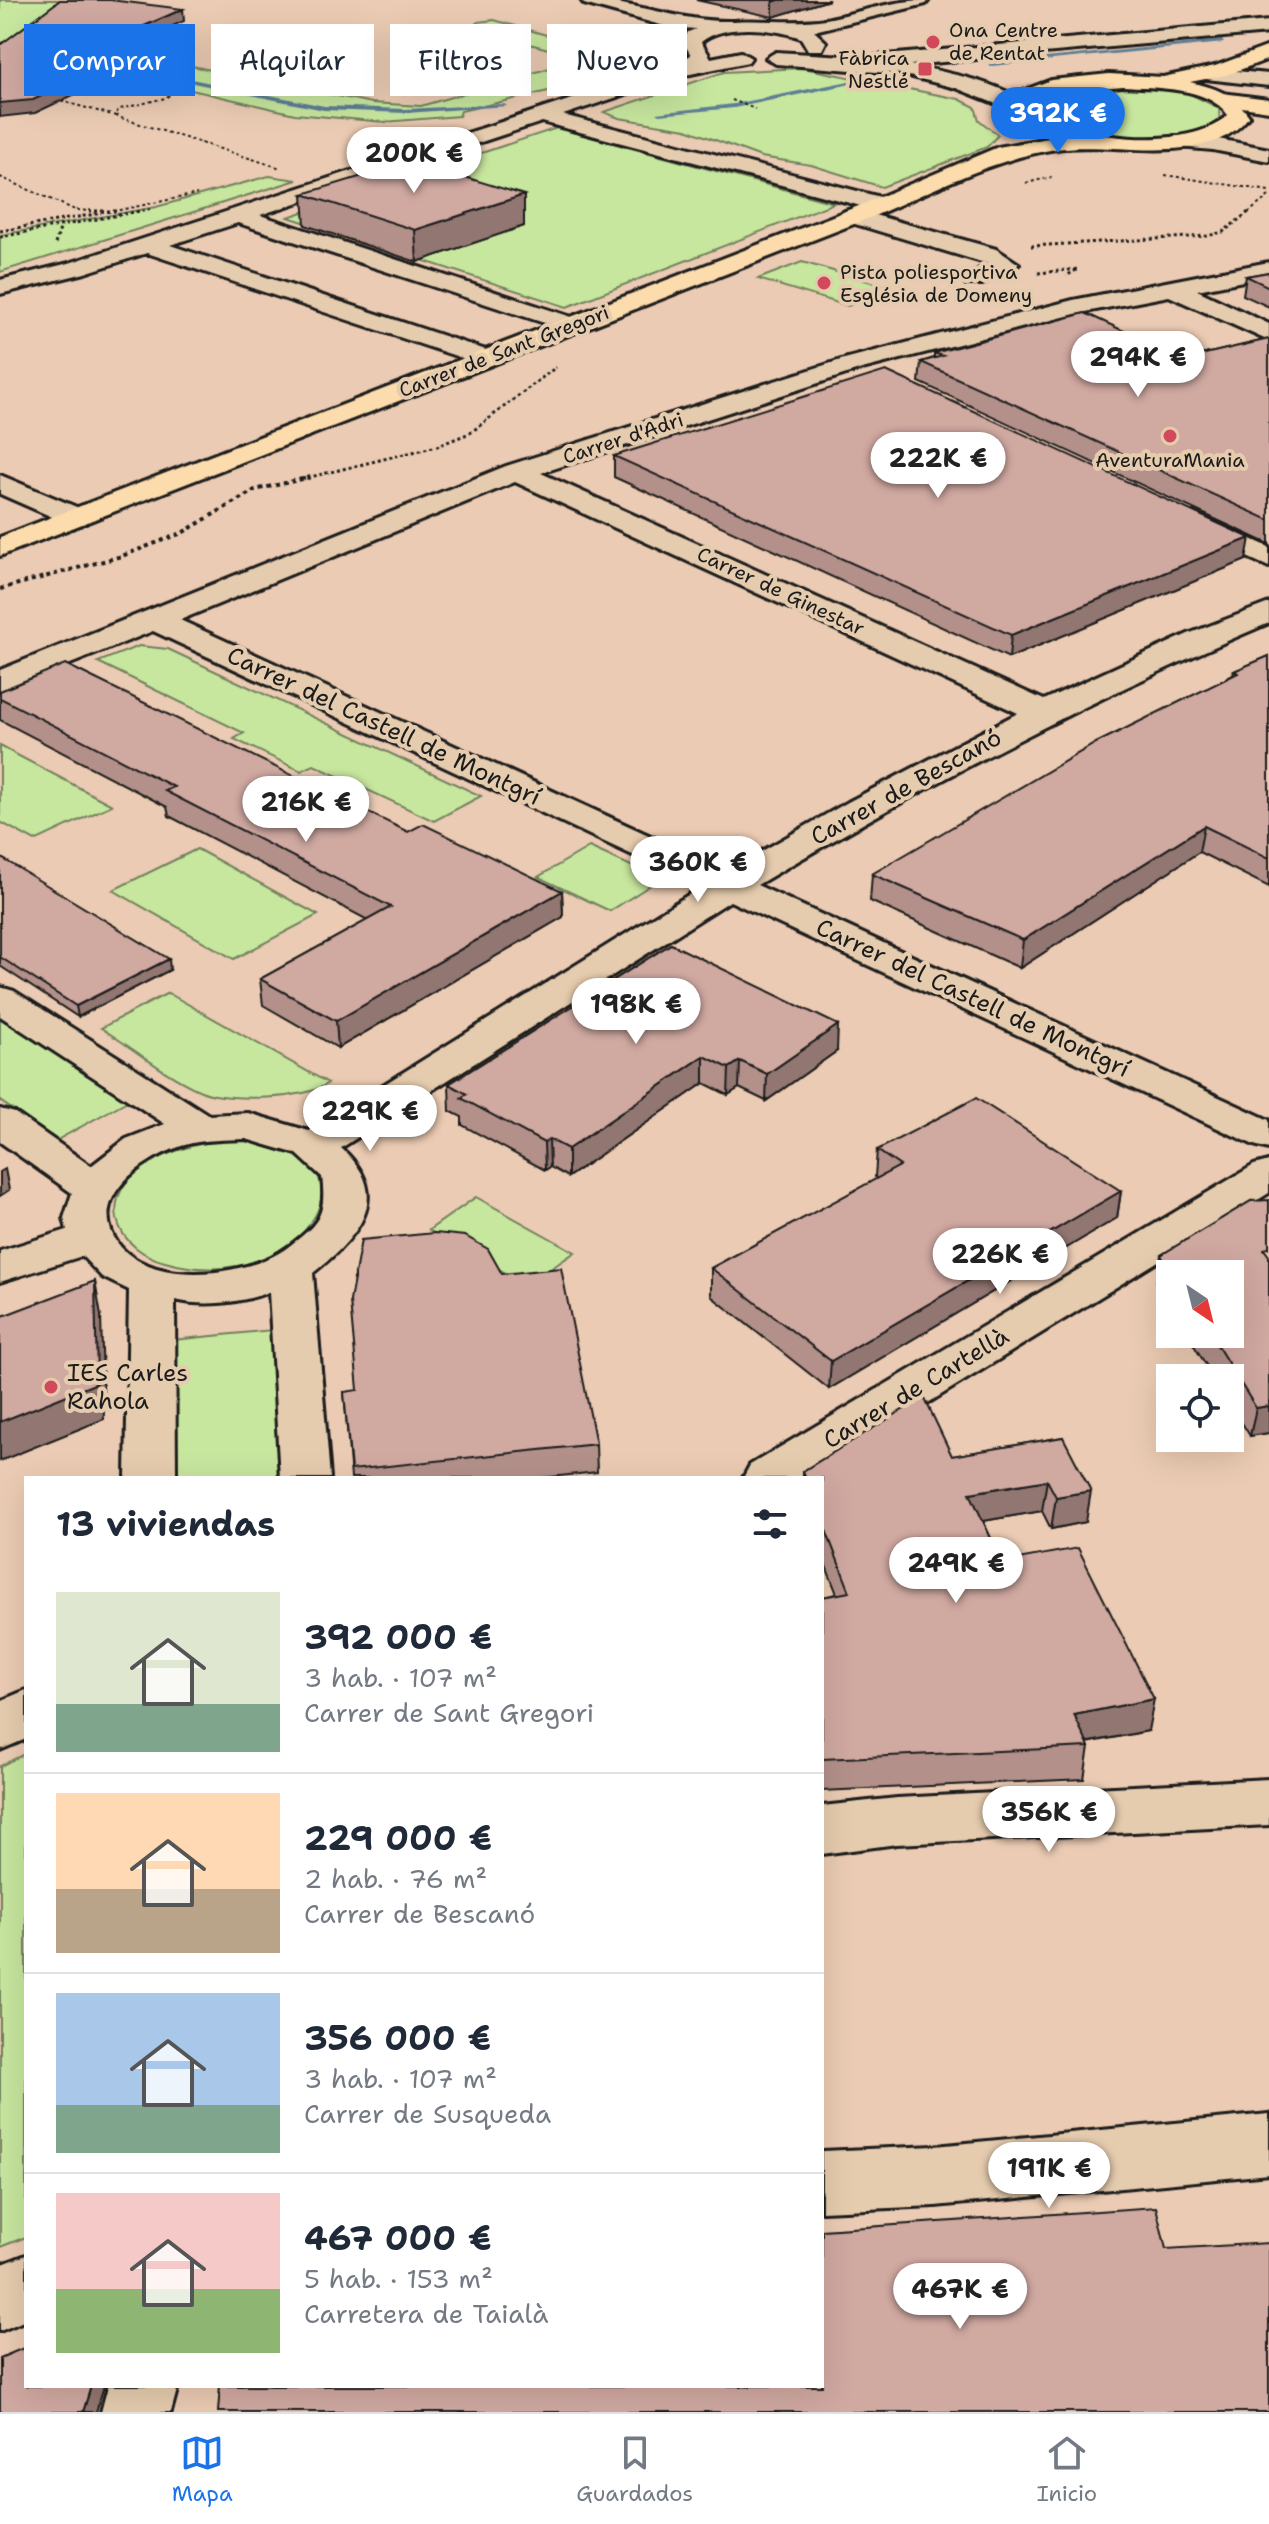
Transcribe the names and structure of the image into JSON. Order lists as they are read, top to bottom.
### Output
{
  "streets": {
    "main road": ["Carrer de Sant Gregori"],
    "street": [
      "Carrer d'Adri",
      "Carrer de Ginestar",
      "Carrer del Castell de Montgrí",
      "Carrer de Bescanó",
      "Carrer de Cartellà"
    ]
  },
  "crossings": [
    ["Carrer d'Adri", "Carrer de Ginestar"],
    ["Carrer d'Adri", "Carrer del Castell de Montgrí"],
    ["Carrer de Ginestar", "Carrer de Bescanó"],
    ["Carrer del Castell de Montgrí", "Carrer de Bescanó"]
  ],
  "places": {
    "other": [
      "Ona Centre de Rentat",
      "Pista poliesportiva Església de Domeny",
      "AventuraMania",
      "IES Carles Rahola"
    ],
    "transit": ["Fàbrica Nestlé"]
  },
  "north": "bottom right",
  "page": {
    "chip": [
      "Comprar",
      "Alquilar",
      "Filtros",
      "Nuevo"
    ],
    "price": [
      "392K €",
      "200K €",
      "294K €",
      "222K €",
      "216K €",
      "360K €",
      "198K €",
      "229K €",
      "226K €",
      "249K €",
      "356K €",
      "191K €",
      "467K €"
    ],
    "heading": "13 viviendas",
    "list": [
      {
        "name": "392 000 €",
        "note": "3 hab. · 107 m² · Carrer de Sant Gregori"
      },
      {
        "name": "229 000 €",
        "note": "2 hab. · 76 m² · Carrer de Bescanó"
      },
      {
        "name": "356 000 €",
        "note": "3 hab. · 107 m² · Carrer de Susqueda"
      },
      {
        "name": "467 000 €",
        "note": "5 hab. · 153 m² · Carretera de Taialà"
      }
    ],
    "tabs": ["Mapa", "Guardados", "Inicio"]
  }
}
